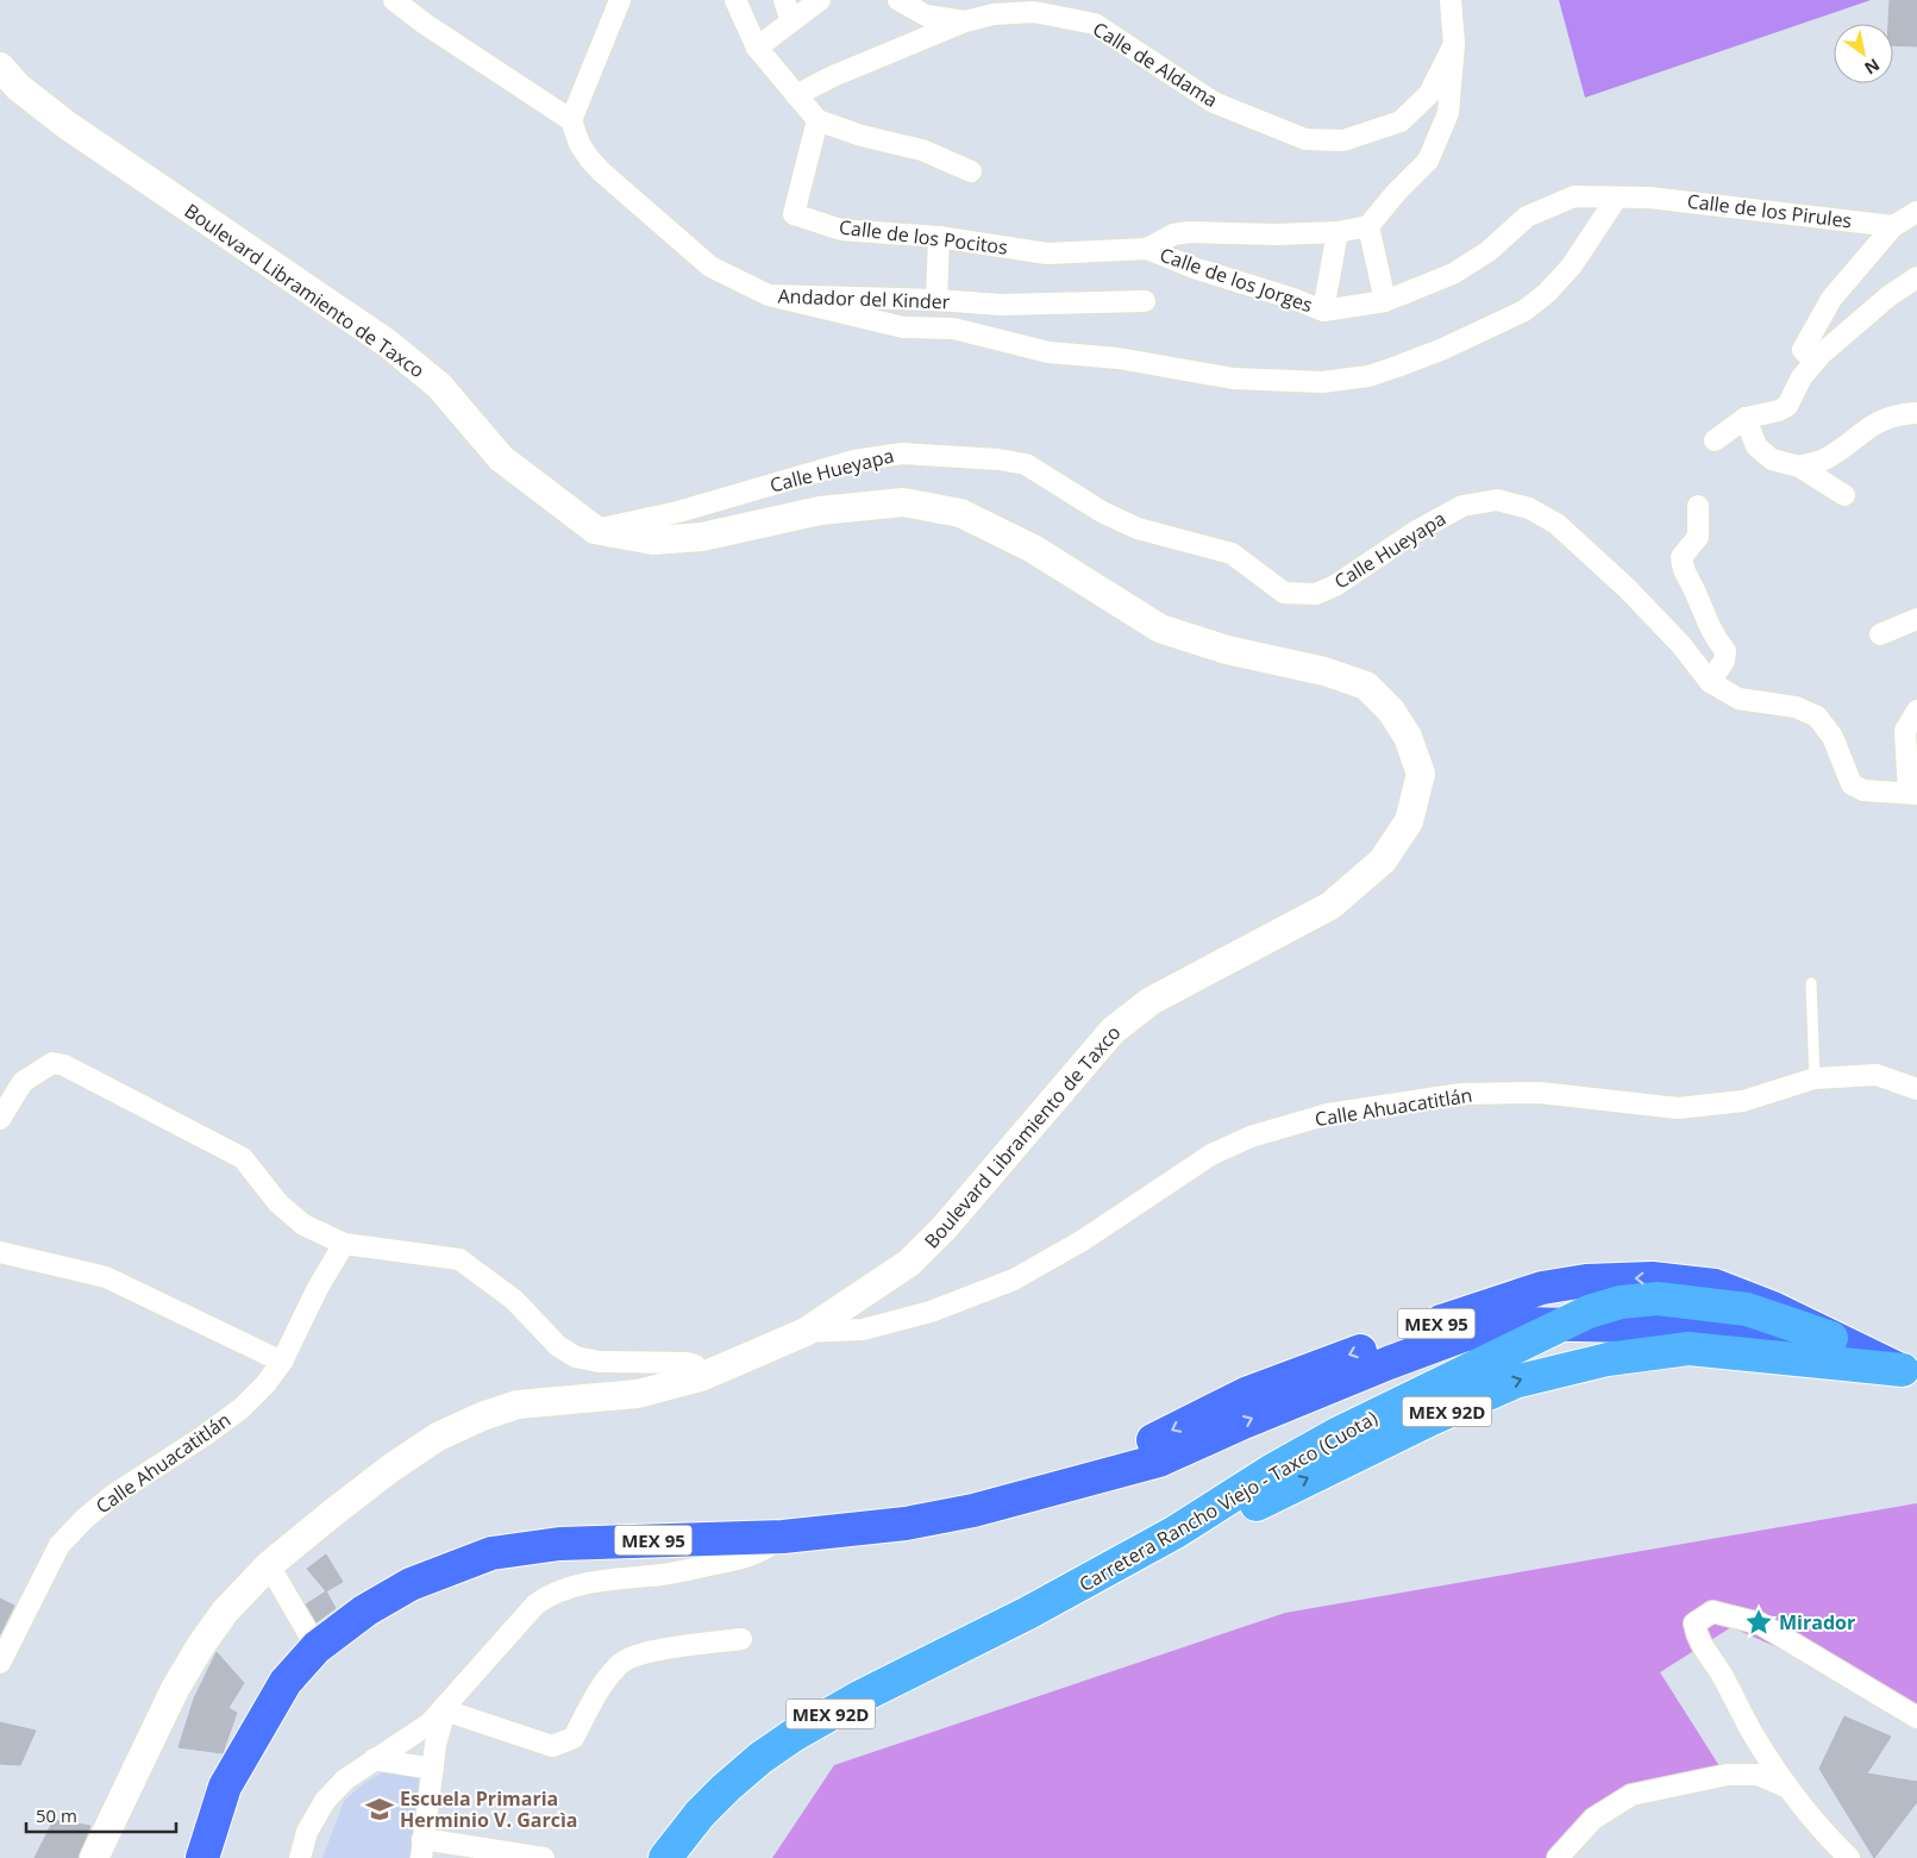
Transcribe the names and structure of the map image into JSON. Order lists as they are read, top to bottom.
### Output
{
  "streets": {
    "highway": ["MEX 92D", "Carretera Rancho Viejo - Taxco (Cuota)"],
    "main road": ["Boulevard Libramiento de Taxco", "MEX 95"],
    "street": [
      "Calle de Aldama",
      "Calle de los Pirules",
      "Calle de los Pocitos",
      "Calle de los Jorges",
      "Andador del Kinder",
      "Calle Hueyapa",
      "Calle Ahuacatitlán"
    ]
  },
  "crossings": [
    ["Calle de los Pirules", "Calle de los Jorges"],
    ["Calle de los Pocitos", "Calle de los Jorges"],
    ["Boulevard Libramiento de Taxco", "Calle Hueyapa"],
    ["Boulevard Libramiento de Taxco", "Calle Ahuacatitlán"],
    ["MEX 95", "Carretera Rancho Viejo - Taxco (Cuota)"]
  ],
  "places": {
    "place": ["Mirador"],
    "school or university": ["Escuela Primaria Herminio V. Garcìa"]
  },
  "scale_bar": "50 m",
  "north": "bottom right"
}
